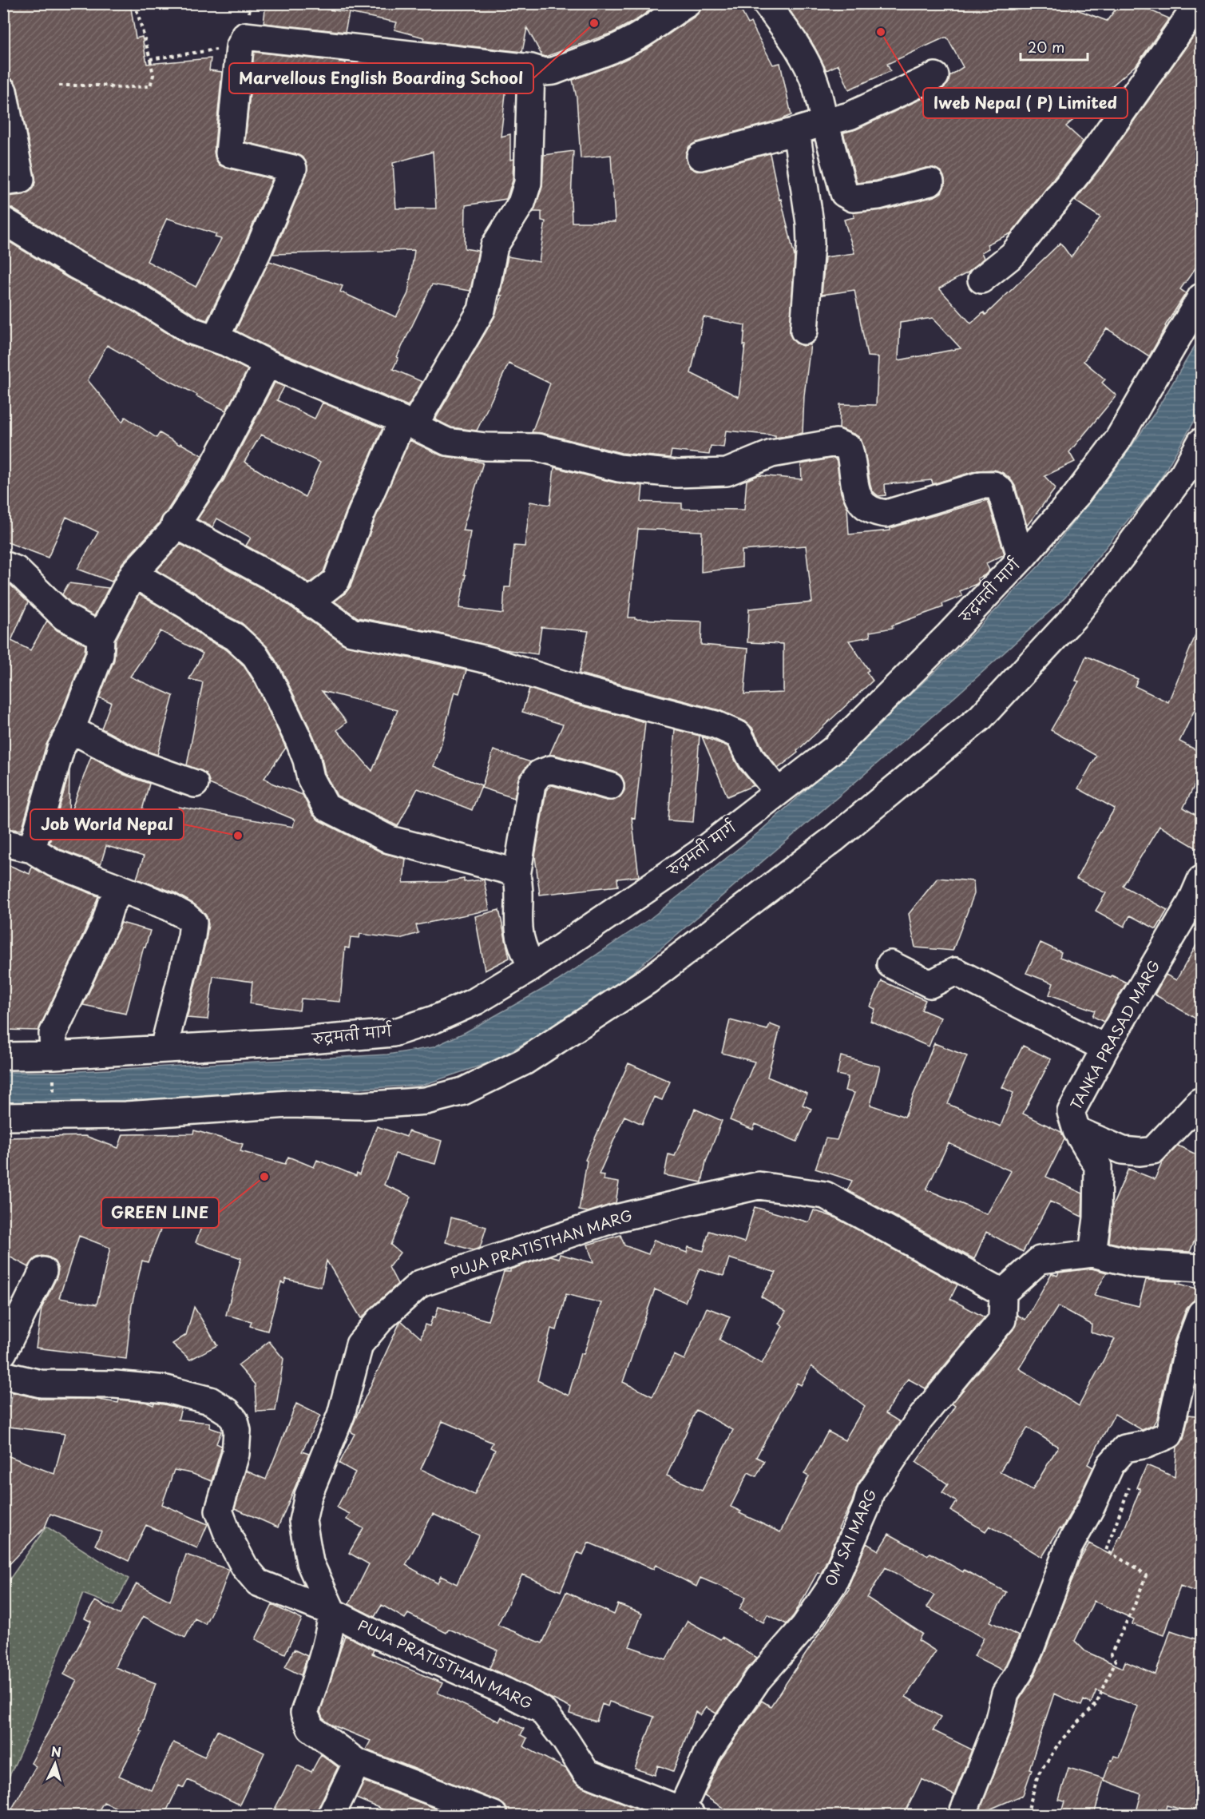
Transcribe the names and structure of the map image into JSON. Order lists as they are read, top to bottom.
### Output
{
  "streets": {
    "street": [
      "रुद्रमती मार्ग",
      "TANKA PRASAD MARG",
      "PUJA PRATISTHAN MARG",
      "OM SAI MARG"
    ]
  },
  "crossings": [
    ["PUJA PRATISTHAN MARG", "OM SAI MARG"]
  ],
  "places": [
    "Marvellous English Boarding School",
    "Iweb Nepal ( P) Limited",
    "Job World Nepal",
    "GREEN LINE"
  ],
  "scale_bar": "20 m",
  "north": "top"
}
